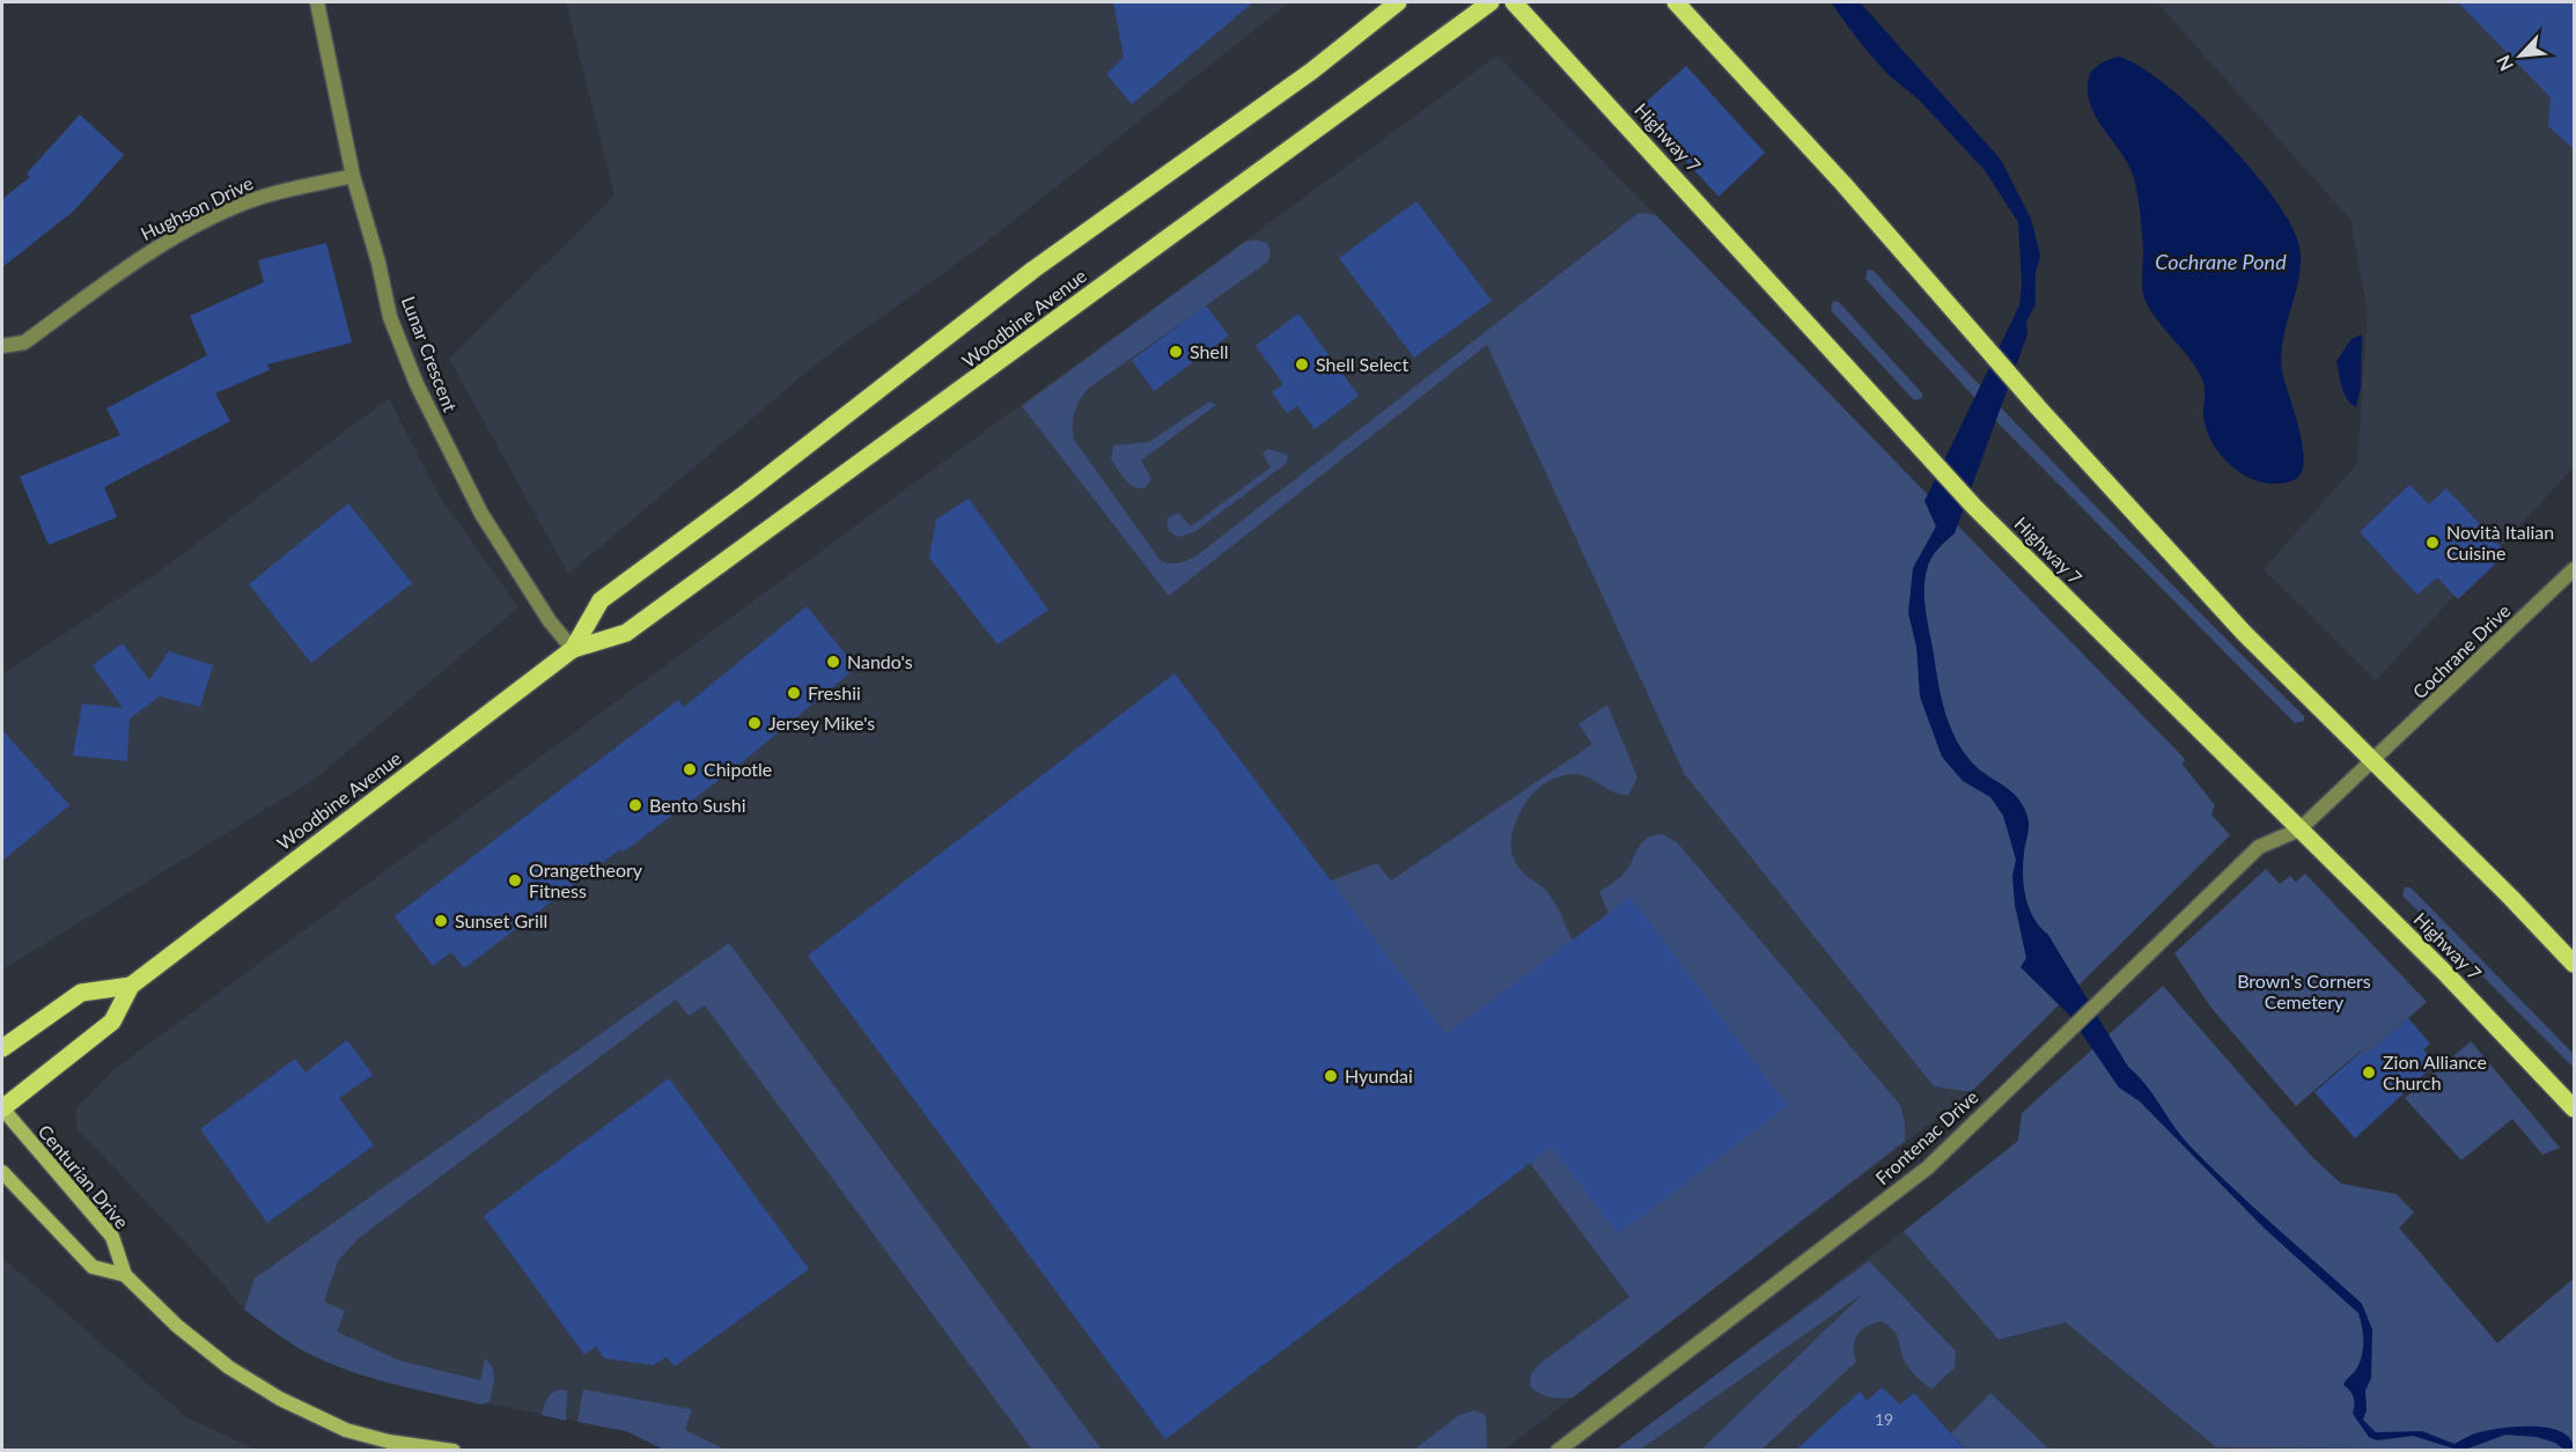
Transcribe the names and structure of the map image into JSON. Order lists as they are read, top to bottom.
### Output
{
  "streets": {
    "main road": ["Highway 7", "Woodbine Avenue"],
    "street": [
      "Hughson Drive",
      "Lunar Crescent",
      "Cochrane Drive",
      "Frontenac Drive",
      "Centurian Drive"
    ]
  },
  "crossings": [
    ["Highway 7", "Cochrane Drive"],
    ["Highway 7", "Frontenac Drive"],
    ["Hughson Drive", "Lunar Crescent"],
    ["Woodbine Avenue", "Lunar Crescent"],
    ["Woodbine Avenue", "Centurian Drive"],
    ["Cochrane Drive", "Frontenac Drive"]
  ],
  "water": ["Cochrane Pond"],
  "parks": ["Brown's Corners Cemetery"],
  "places": [
    "Shell",
    "Shell Select",
    "Novità Italian Cuisine",
    "Nando's",
    "Freshii",
    "Jersey Mike's",
    "Chipotle",
    "Bento Sushi",
    "Orangetheory Fitness",
    "Sunset Grill",
    "Zion Alliance Church",
    "Hyundai"
  ],
  "house_numbers": ["19"],
  "north": "bottom left"
}
